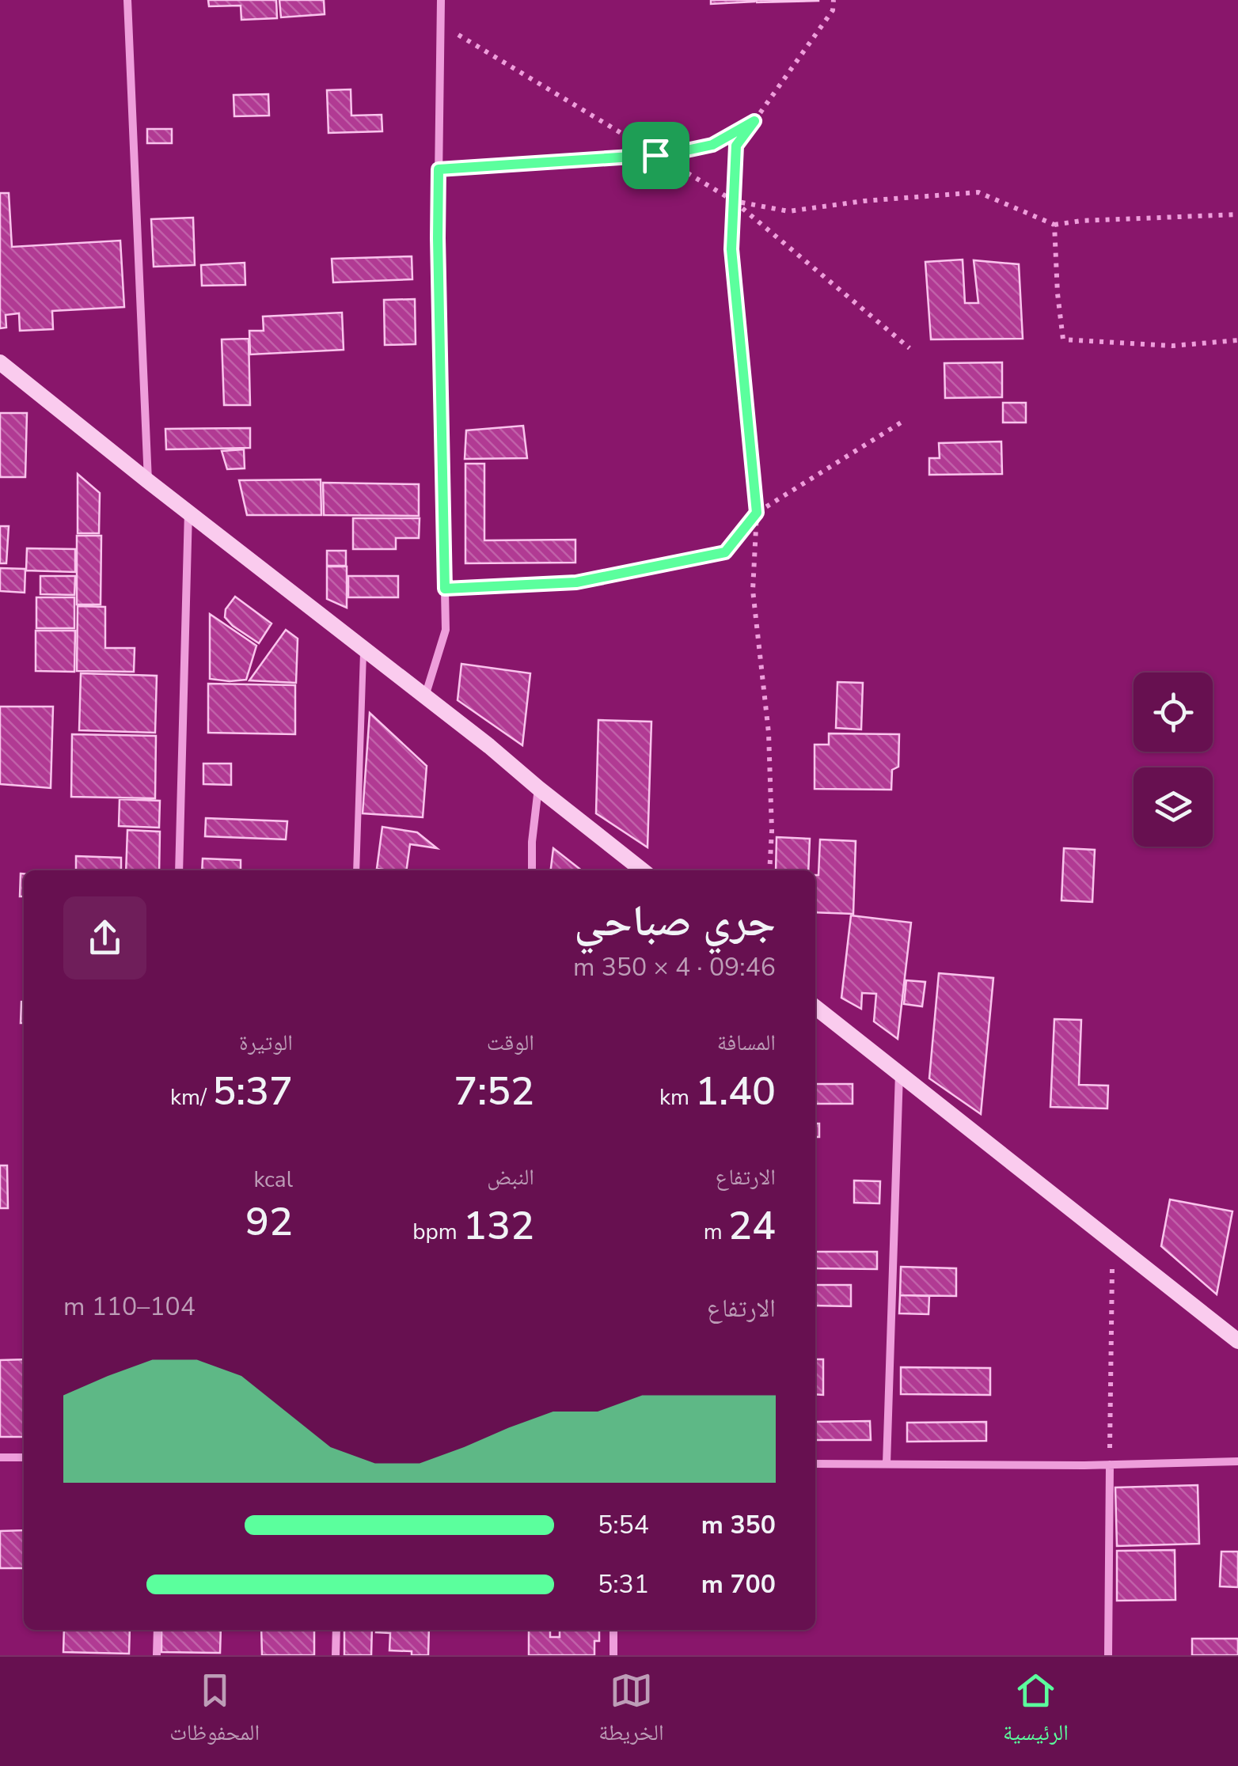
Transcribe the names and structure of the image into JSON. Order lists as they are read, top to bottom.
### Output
{
  "page": {
    "heading": ["جري صباحي", "09:46 · 4 × 350 m"],
    "stats": [
      ["المسافة", "1.40 km"],
      ["الوقت", "7:52"],
      ["الوتيرة", "5:37 /km"],
      ["الارتفاع", "24 m"],
      ["النبض", "132 bpm"],
      ["kcal", "92"]
    ],
    "chart": ["الارتفاع", "104–110 m"],
    "list": [
      {
        "name": "350 m",
        "note": "5:54"
      },
      {
        "name": "700 m",
        "note": "5:31"
      }
    ],
    "tabs": ["الرئيسية", "الخريطة", "المحفوظات"]
  }
}
